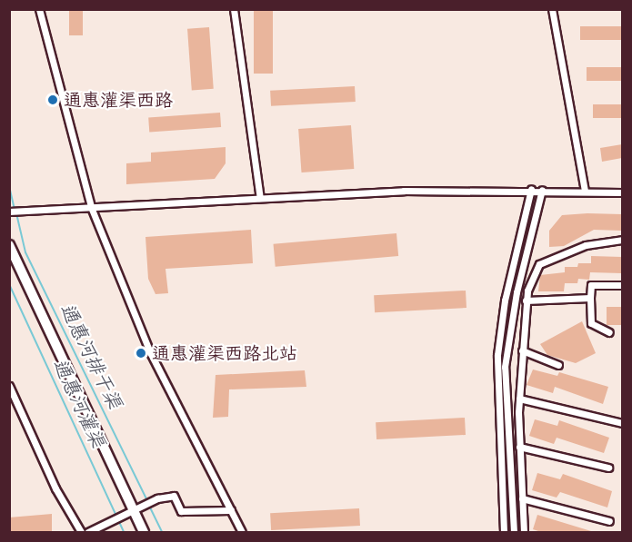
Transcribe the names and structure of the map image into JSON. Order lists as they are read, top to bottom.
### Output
{
  "water": ["通惠河排干渠", "通惠河灌渠"],
  "places": ["通惠灌渠西路", "通惠灌渠西路北站"]
}
